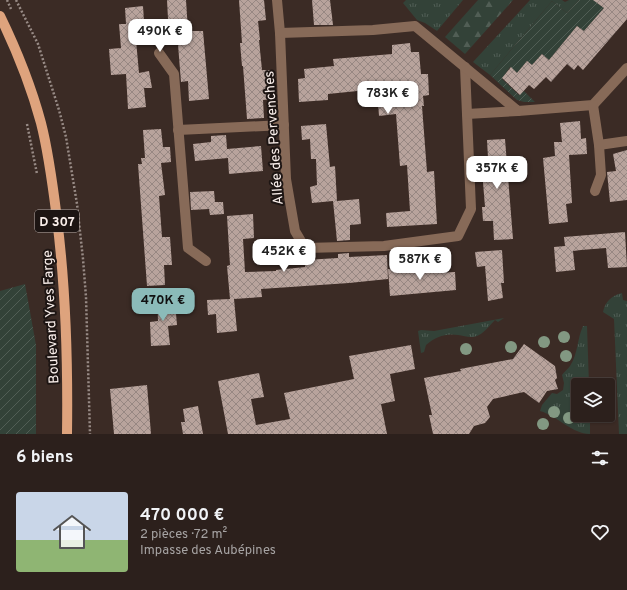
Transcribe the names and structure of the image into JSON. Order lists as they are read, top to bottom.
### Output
{
  "streets": {
    "main road": ["D 307", "Boulevard Yves Farge"],
    "street": ["Allée des Pervenches"]
  },
  "page": {
    "price": [
      "490K €",
      "783K €",
      "357K €",
      "452K €",
      "587K €",
      "470K €"
    ],
    "heading": "6 biens",
    "list": [
      {
        "name": "470 000 €",
        "note": "2 pièces · 72 m² · Impasse des Aubépines"
      }
    ]
  }
}
